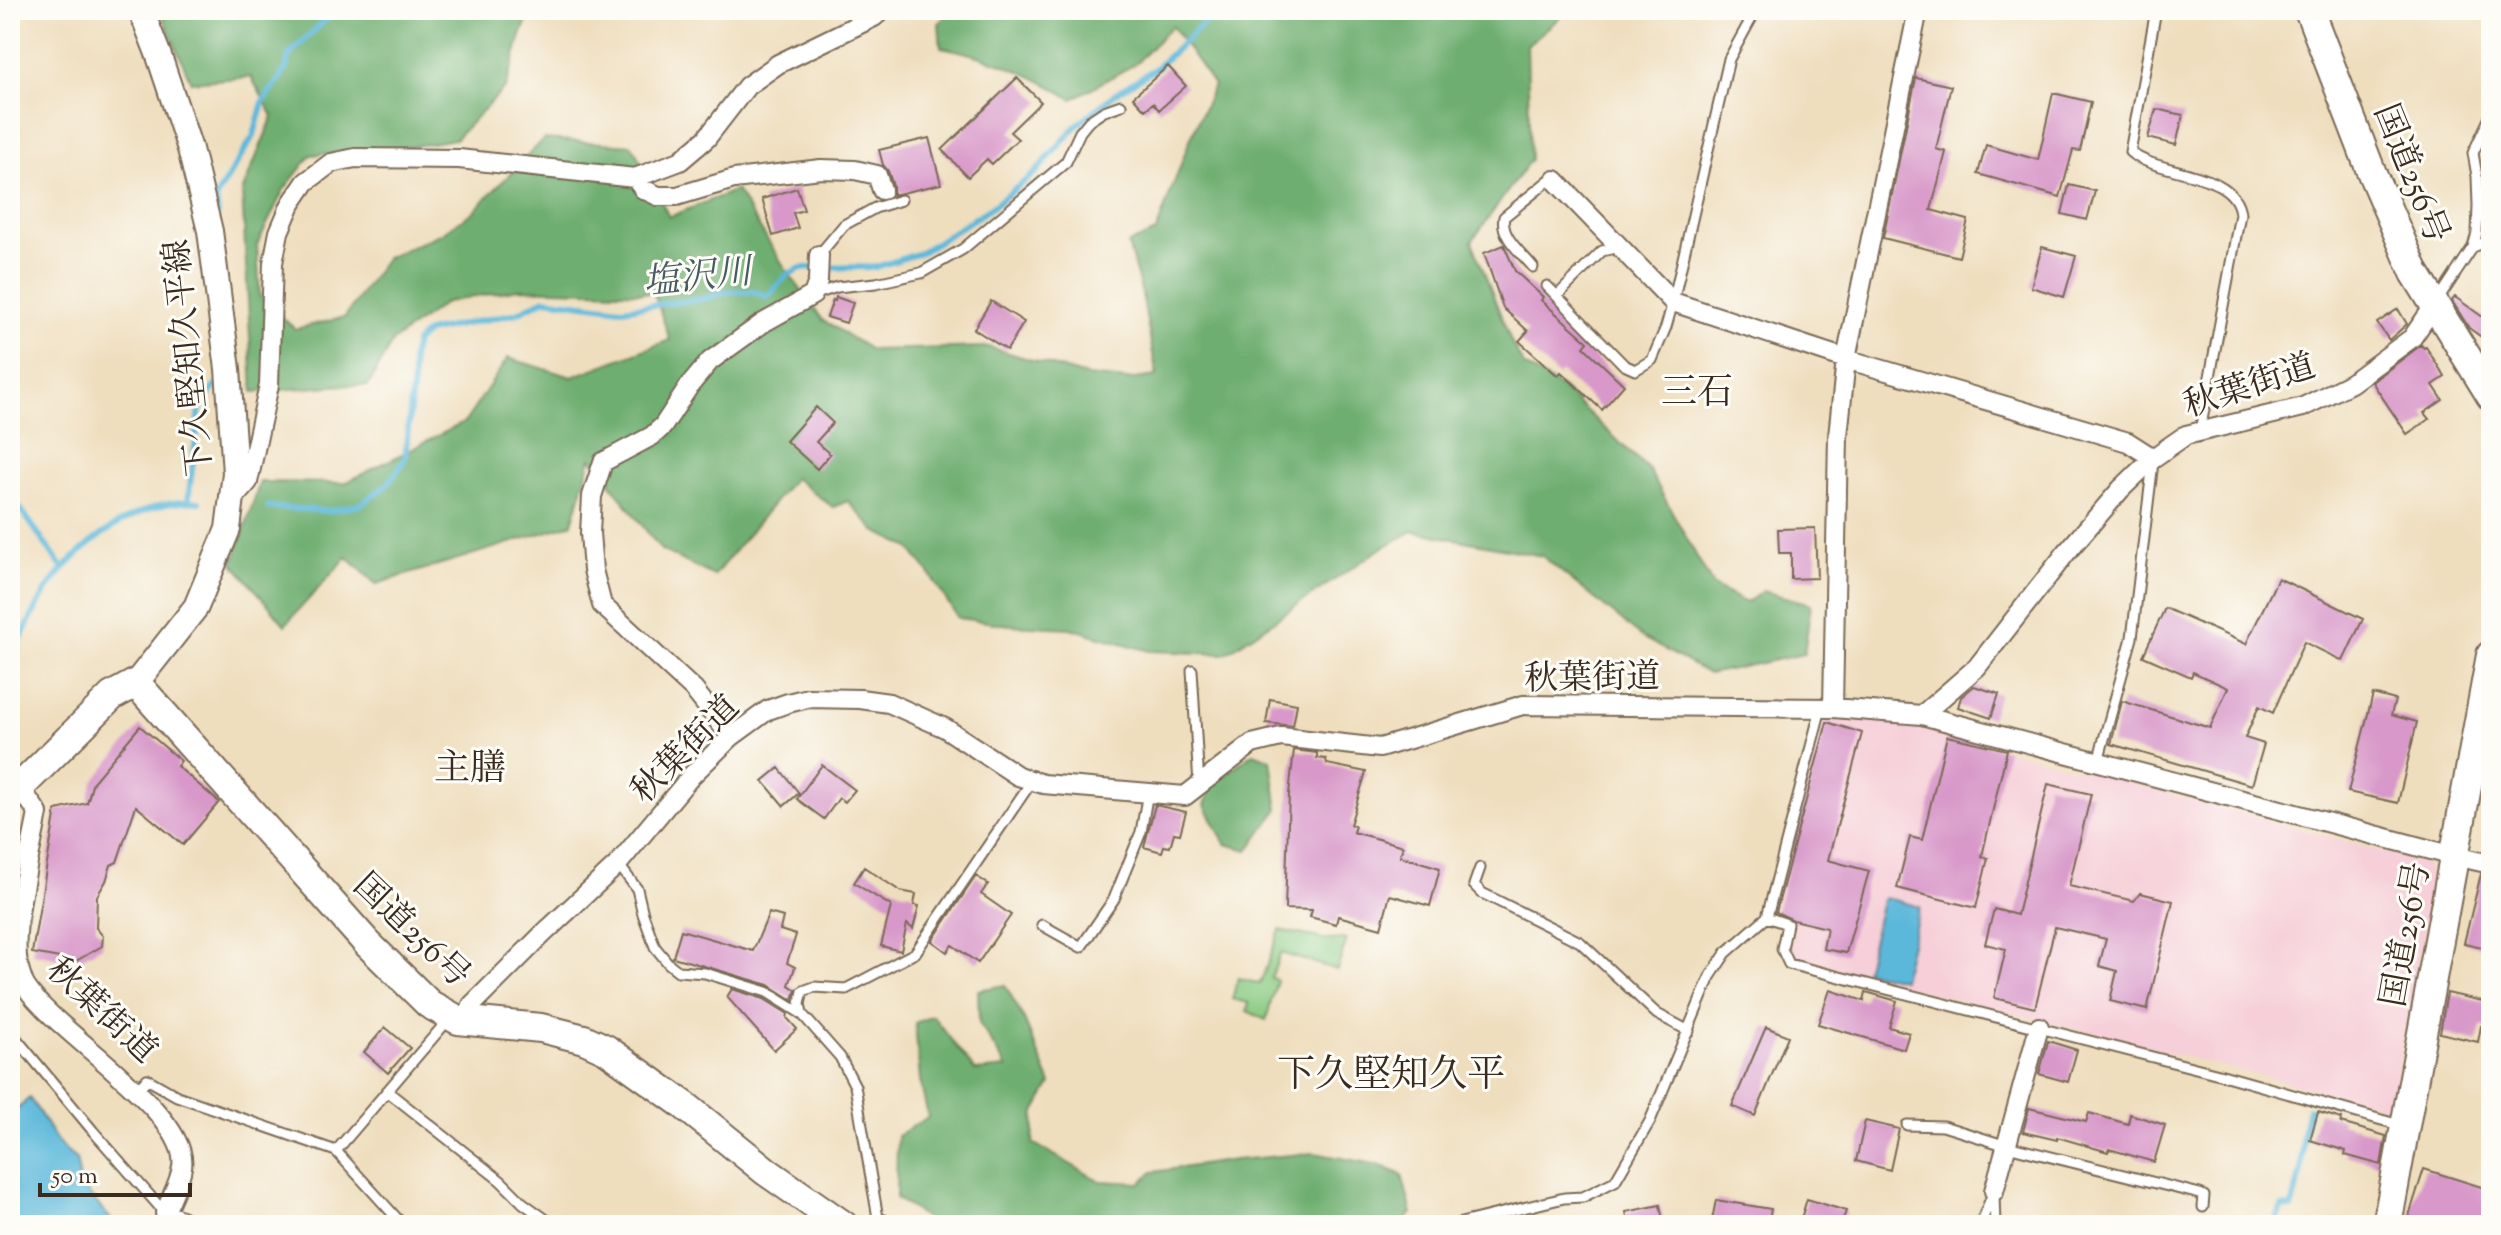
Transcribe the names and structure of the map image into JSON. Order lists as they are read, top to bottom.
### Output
{
  "streets": {
    "highway": ["国道256号"],
    "main road": ["下久堅知久平線"],
    "street": ["秋葉街道"]
  },
  "crossings": [
    ["国道256号", "下久堅知久平線"],
    ["国道256号", "秋葉街道"]
  ],
  "districts": ["三石", "主膳", "下久堅知久平"],
  "water": ["塩沢川"],
  "scale_bar": "50 m"
}
